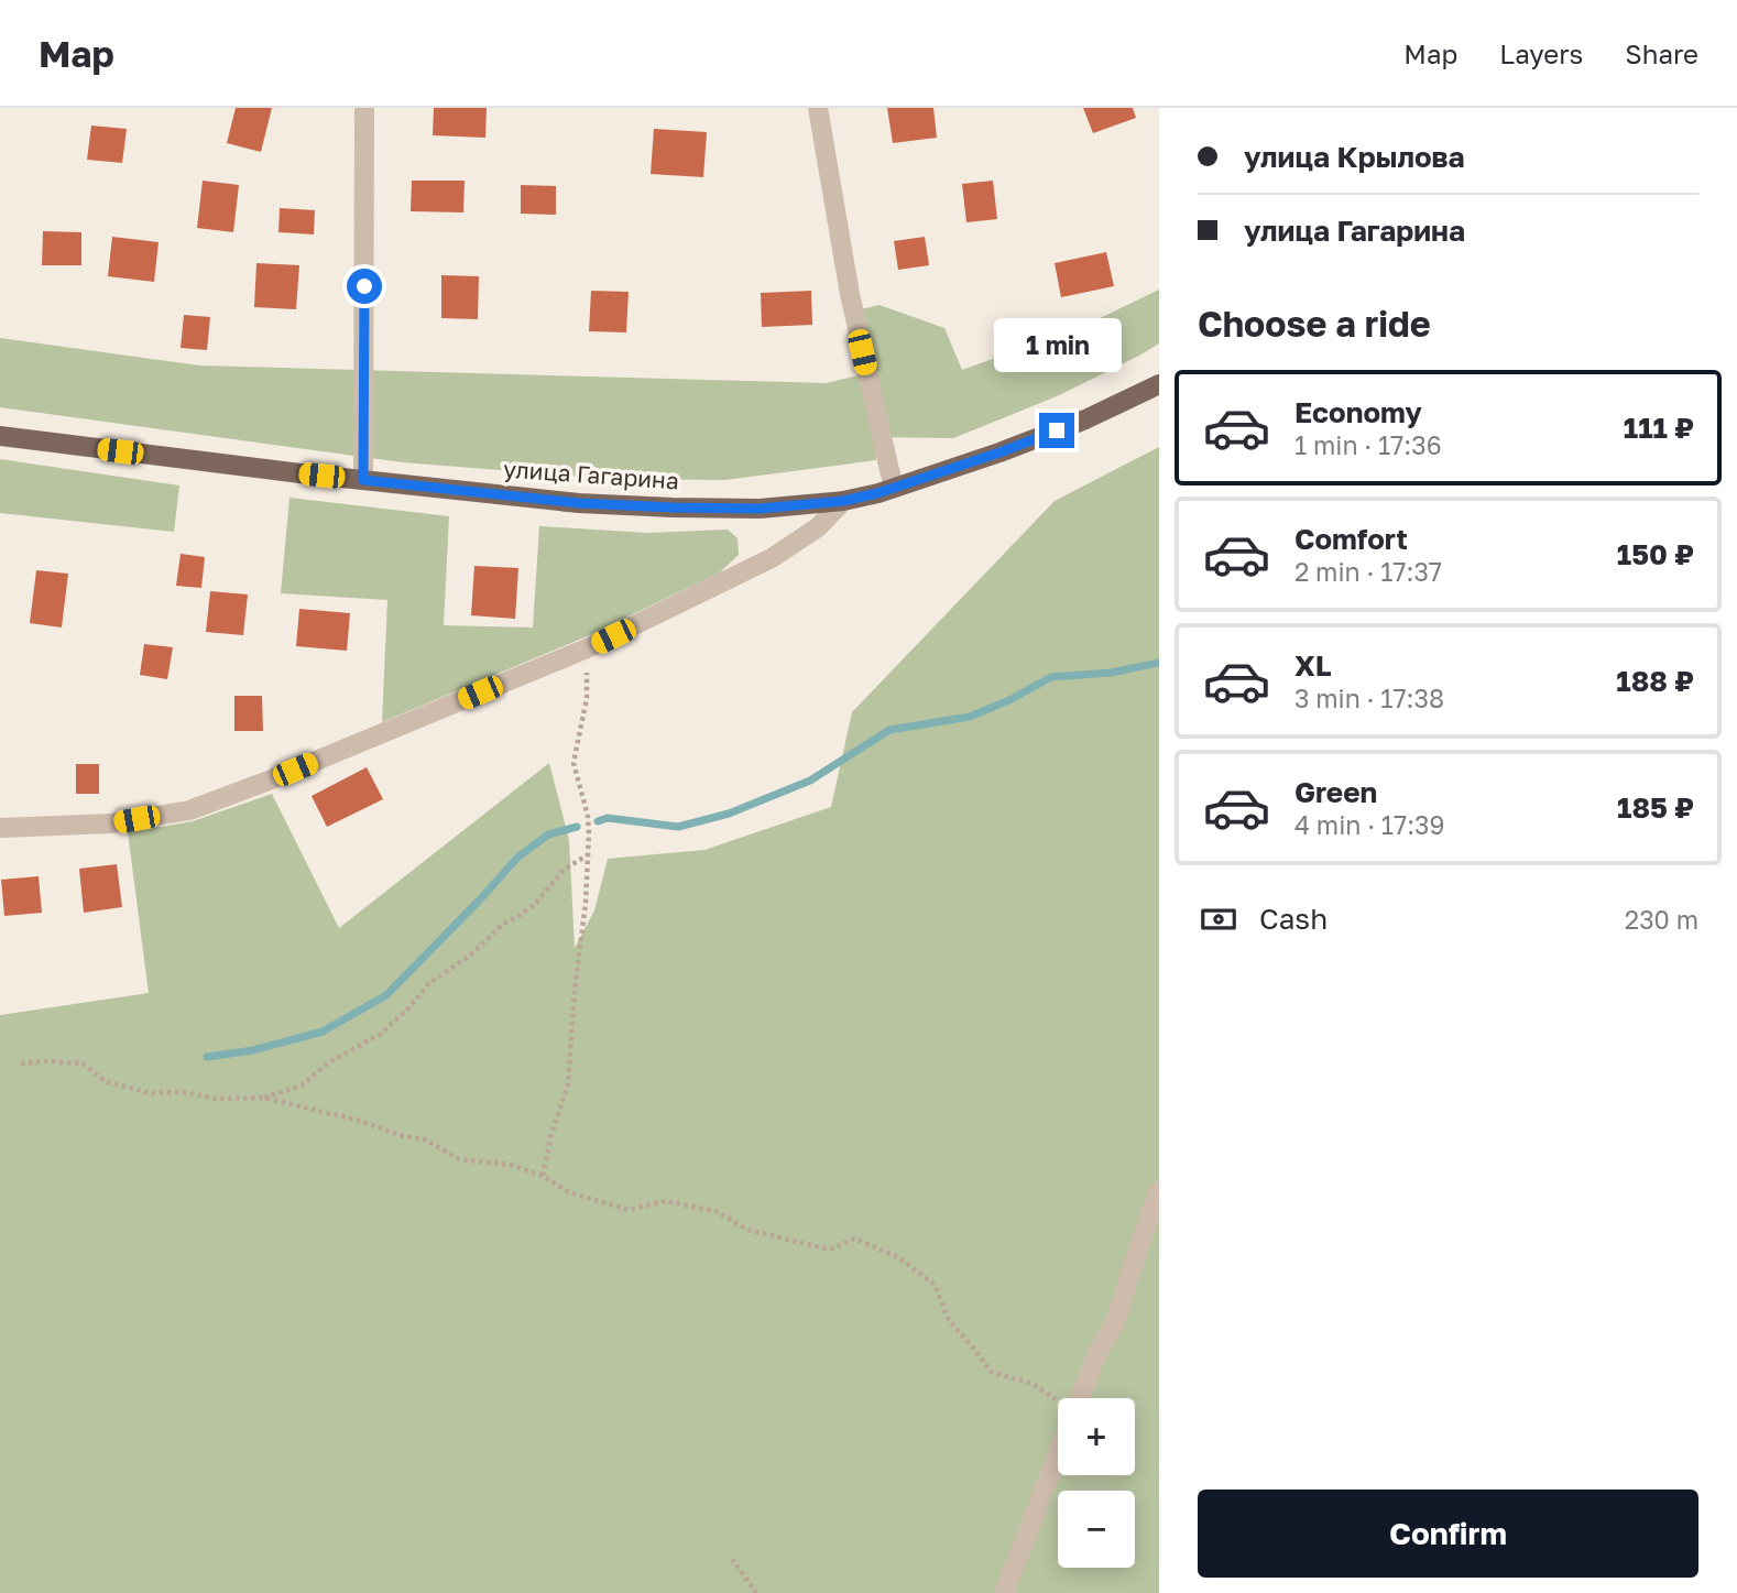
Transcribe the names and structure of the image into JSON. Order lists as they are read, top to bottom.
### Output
{
  "streets": {
    "main road": ["улица Гагарина"]
  },
  "page": {
    "header": "Map",
    "nav": ["Map", "Layers", "Share"],
    "banner": ["улица Крылова", "улица Гагарина"],
    "heading": "Choose a ride",
    "bubble": "1 min",
    "list": [
      {
        "name": "Economy",
        "note": "1 min · 17:36",
        "value": "111 ₽"
      },
      {
        "name": "Comfort",
        "note": "2 min · 17:37",
        "value": "150 ₽"
      },
      {
        "name": "XL",
        "note": "3 min · 17:38",
        "value": "188 ₽"
      },
      {
        "name": "Green",
        "note": "4 min · 17:39",
        "value": "185 ₽"
      }
    ],
    "pay": ["Cash", "230 m"],
    "map_buttons": ["+", "−"],
    "buttons": "Confirm"
  }
}
